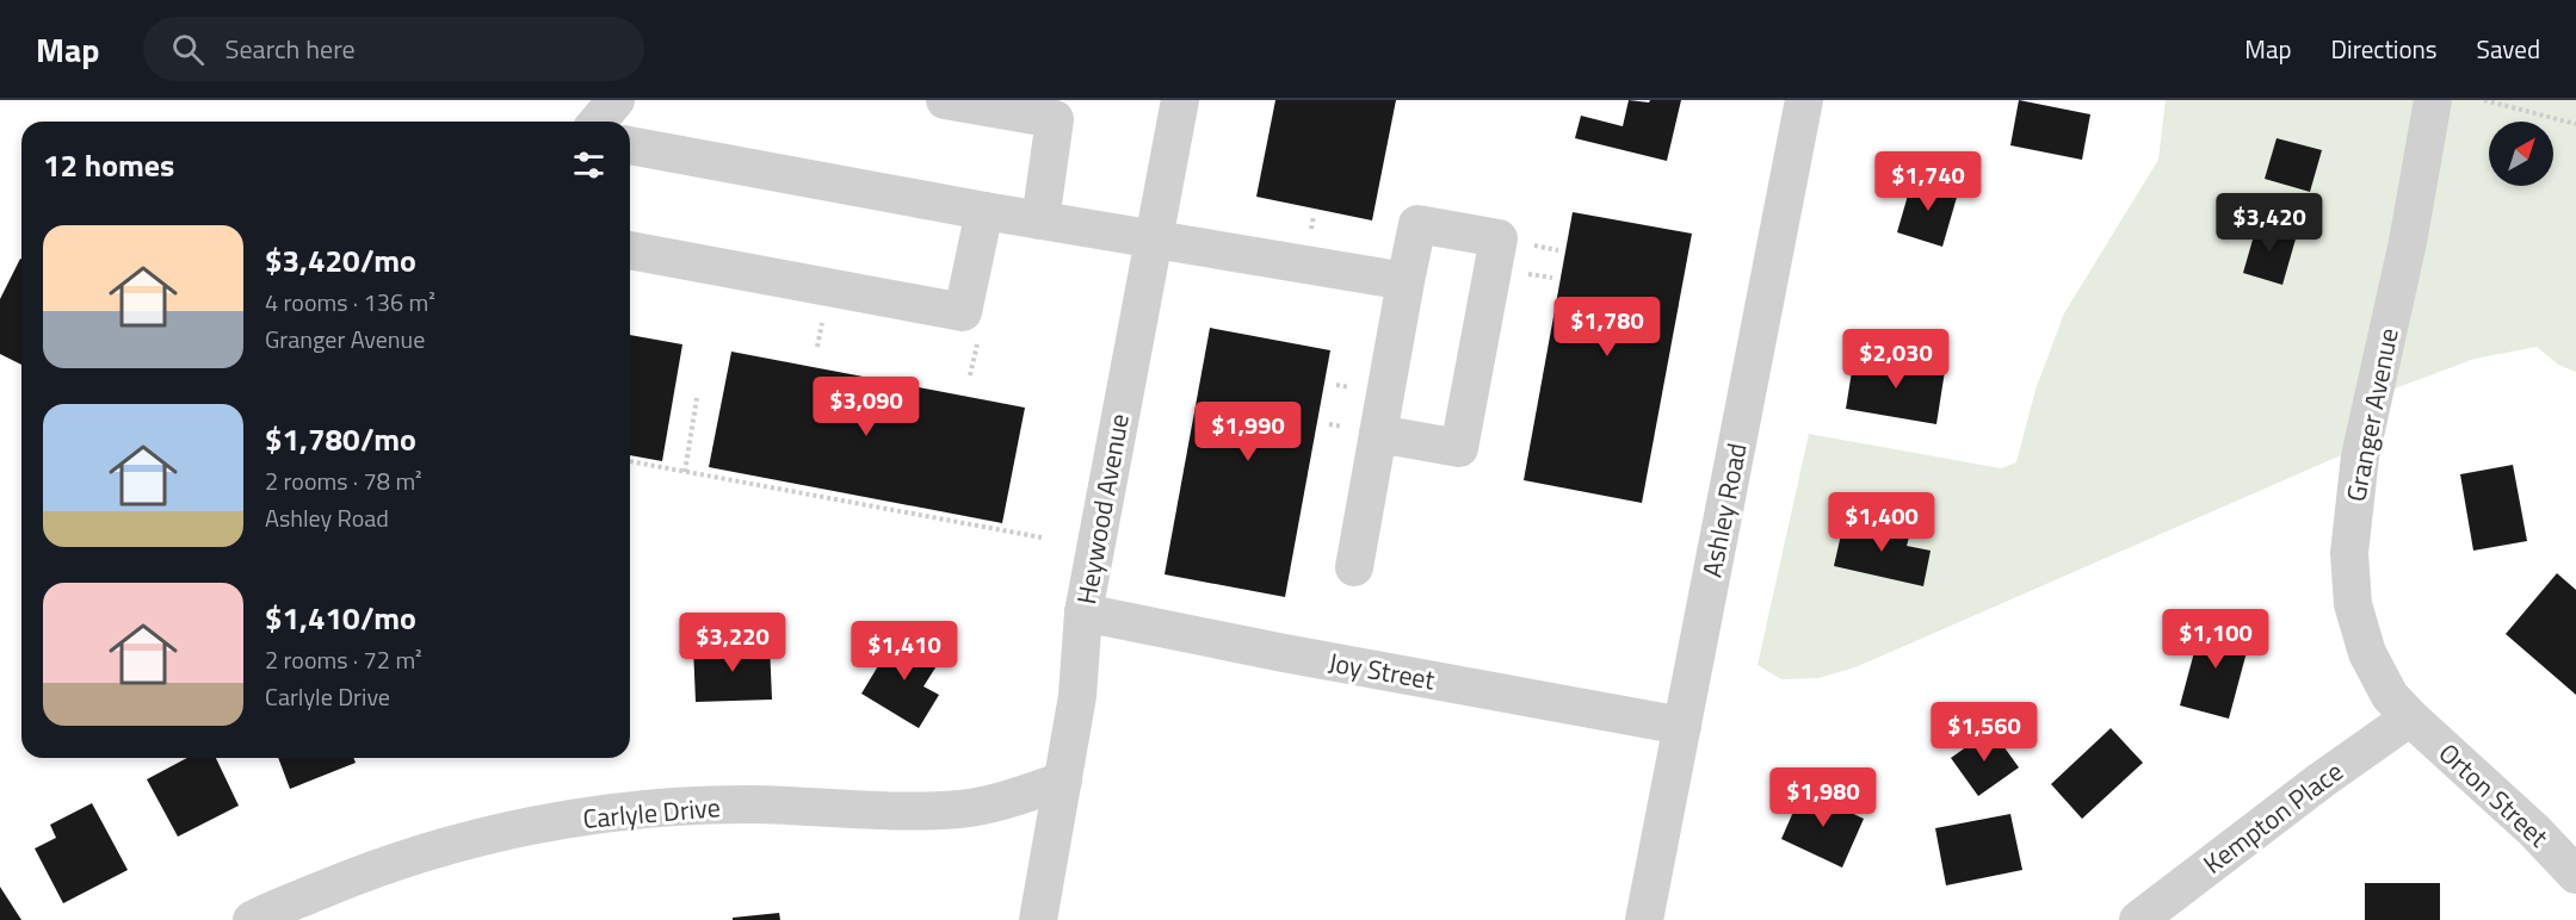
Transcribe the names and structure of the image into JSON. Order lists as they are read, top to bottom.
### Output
{
  "streets": {
    "street": [
      "Granger Avenue",
      "Heywood Avenue",
      "Ashley Road",
      "Joy Street",
      "Orton Street",
      "Carlyle Drive",
      "Kempton Place"
    ]
  },
  "crossings": [
    ["Granger Avenue", "Orton Street"],
    ["Granger Avenue", "Kempton Place"],
    ["Heywood Avenue", "Joy Street"],
    ["Heywood Avenue", "Carlyle Drive"],
    ["Ashley Road", "Joy Street"],
    ["Orton Street", "Kempton Place"]
  ],
  "north": "top right",
  "page": {
    "header": "Map",
    "search": "Search here",
    "nav": ["Map", "Directions", "Saved"],
    "heading": "12 homes",
    "price": [
      "$1,740",
      "$3,420",
      "$1,780",
      "$2,030",
      "$3,090",
      "$1,990",
      "$1,400",
      "$1,100",
      "$3,220",
      "$1,410",
      "$1,560",
      "$1,980"
    ],
    "list": [
      {
        "name": "$3,420/mo",
        "note": "4 rooms · 136 m² · Granger Avenue"
      },
      {
        "name": "$1,780/mo",
        "note": "2 rooms · 78 m² · Ashley Road"
      },
      {
        "name": "$1,410/mo",
        "note": "2 rooms · 72 m² · Carlyle Drive"
      }
    ]
  }
}
